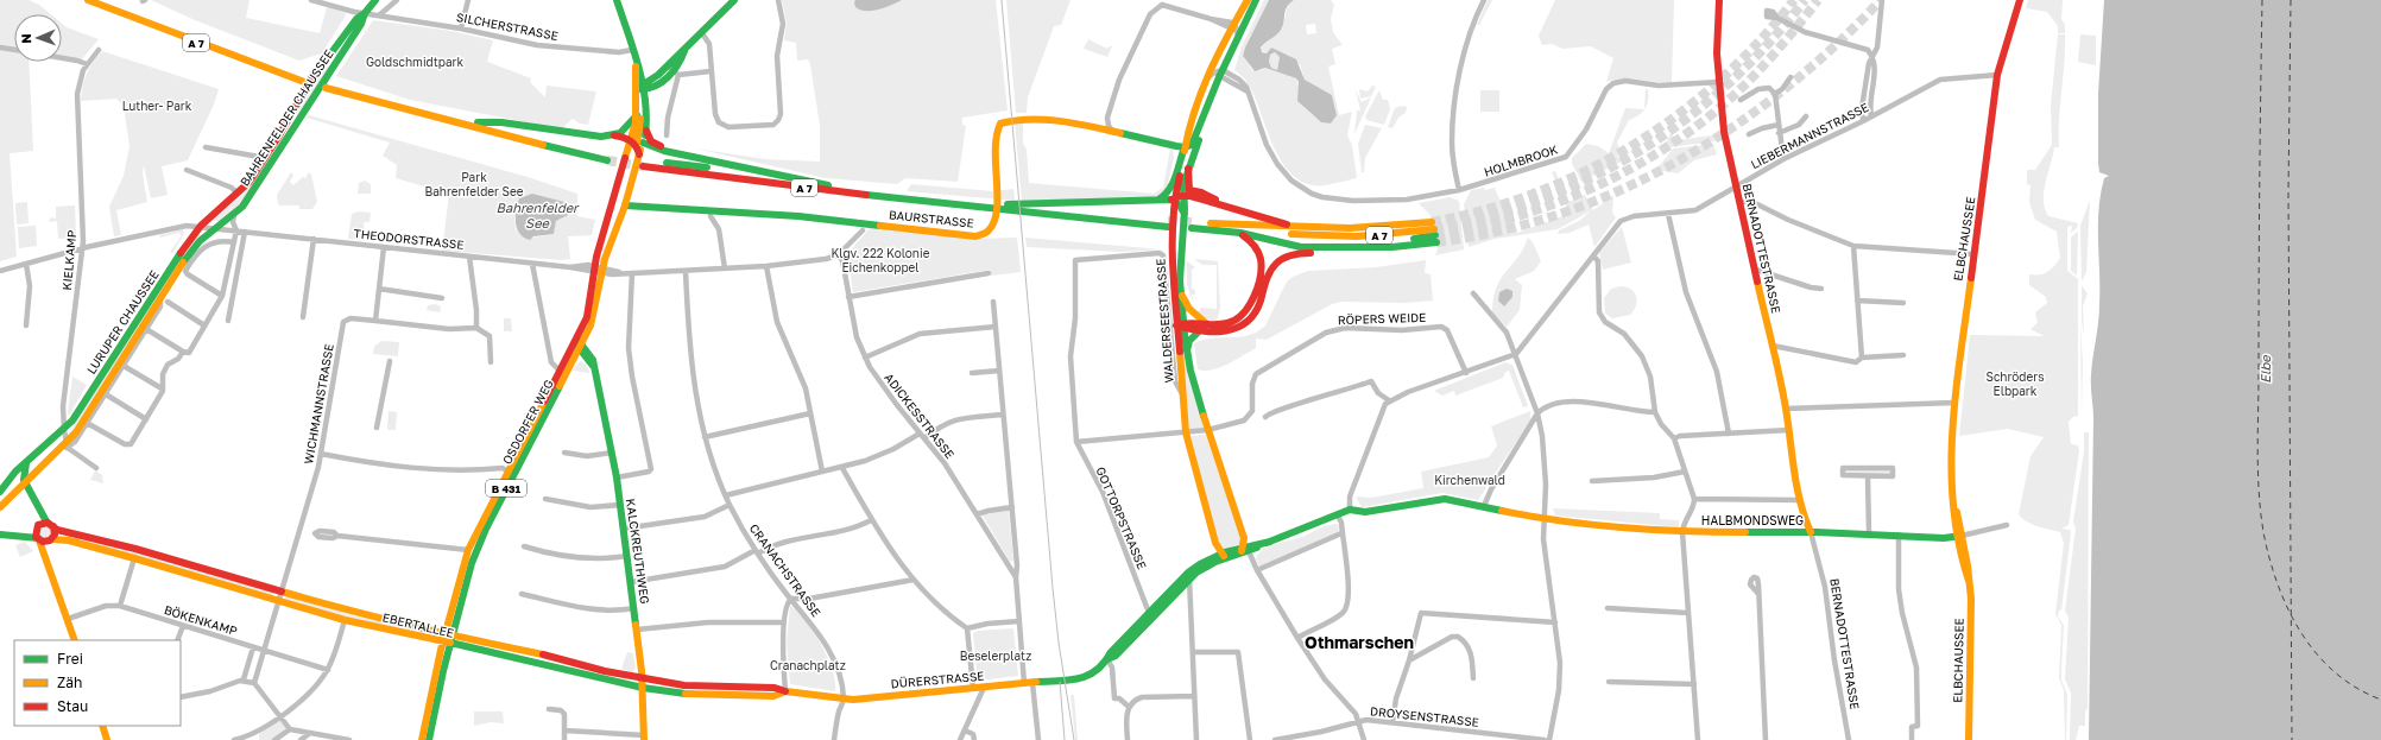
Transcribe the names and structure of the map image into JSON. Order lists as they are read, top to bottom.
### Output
{
  "streets": {
    "main road": [
      "A 7",
      "BAHRENFELDER CHAUSSEE",
      "BAURSTRASSE",
      "ELBCHAUSSEE",
      "BERNADOTTESTRASSE",
      "WALDERSEESTRASSE",
      "LURUPER CHAUSSEE",
      "OSDORFER WEG",
      "B 431",
      "HALBMONDSWEG",
      "KALCKREUTHWEG",
      "EBERTALLEE",
      "DÜRERSTRASSE"
    ],
    "street": [
      "SILCHERSTRASSE",
      "LIEBERMANNSTRASSE",
      "HOLMBROOK",
      "THEODORSTRASSE",
      "KIELKAMP",
      "RÖPERS WEIDE",
      "WICHMANNSTRASSE",
      "ADICKESSTRASSE",
      "GOTTORPSTRASSE",
      "CRANACHSTRASSE",
      "BÖKENKAMP",
      "DROYSENSTRASSE"
    ]
  },
  "crossings": [
    ["SILCHERSTRASSE", "BAHRENFELDER CHAUSSEE"],
    ["SILCHERSTRASSE", "B 431"],
    ["A 7", "BAHRENFELDER CHAUSSEE"],
    ["A 7", "OSDORFER WEG"],
    ["BAHRENFELDER CHAUSSEE", "THEODORSTRASSE"],
    ["BAHRENFELDER CHAUSSEE", "LURUPER CHAUSSEE"],
    ["LIEBERMANNSTRASSE", "ELBCHAUSSEE"],
    ["LIEBERMANNSTRASSE", "BERNADOTTESTRASSE"],
    ["HOLMBROOK", "BERNADOTTESTRASSE"],
    ["BAURSTRASSE", "WALDERSEESTRASSE"],
    ["BAURSTRASSE", "OSDORFER WEG"],
    ["THEODORSTRASSE", "KIELKAMP"],
    ["THEODORSTRASSE", "LURUPER CHAUSSEE"],
    ["THEODORSTRASSE", "OSDORFER WEG"],
    ["ELBCHAUSSEE", "HALBMONDSWEG"],
    ["BERNADOTTESTRASSE", "HALBMONDSWEG"],
    ["KIELKAMP", "LURUPER CHAUSSEE"],
    ["RÖPERS WEIDE", "WALDERSEESTRASSE"],
    ["WALDERSEESTRASSE", "GOTTORPSTRASSE"],
    ["WALDERSEESTRASSE", "DROYSENSTRASSE"],
    ["WICHMANNSTRASSE", "BÖKENKAMP"],
    ["WICHMANNSTRASSE", "EBERTALLEE"],
    ["OSDORFER WEG", "B 431"],
    ["OSDORFER WEG", "KALCKREUTHWEG"],
    ["OSDORFER WEG", "EBERTALLEE"],
    ["KALCKREUTHWEG", "EBERTALLEE"],
    ["CRANACHSTRASSE", "EBERTALLEE"],
    ["CRANACHSTRASSE", "DÜRERSTRASSE"],
    ["EBERTALLEE", "DÜRERSTRASSE"]
  ],
  "districts": ["Othmarschen"],
  "water": ["Bahrenfelder See", "Elbe"],
  "parks": [
    "Goldschmidtpark",
    "Luther- Park",
    "Park Bahrenfelder See",
    "Klgv. 222 Kolonie Eichenkoppel",
    "Schröders Elbpark",
    "Kirchenwald",
    "Beselerplatz",
    "Cranachplatz"
  ],
  "legend": ["Frei", "Zäh", "Stau"],
  "north": "left"
}
